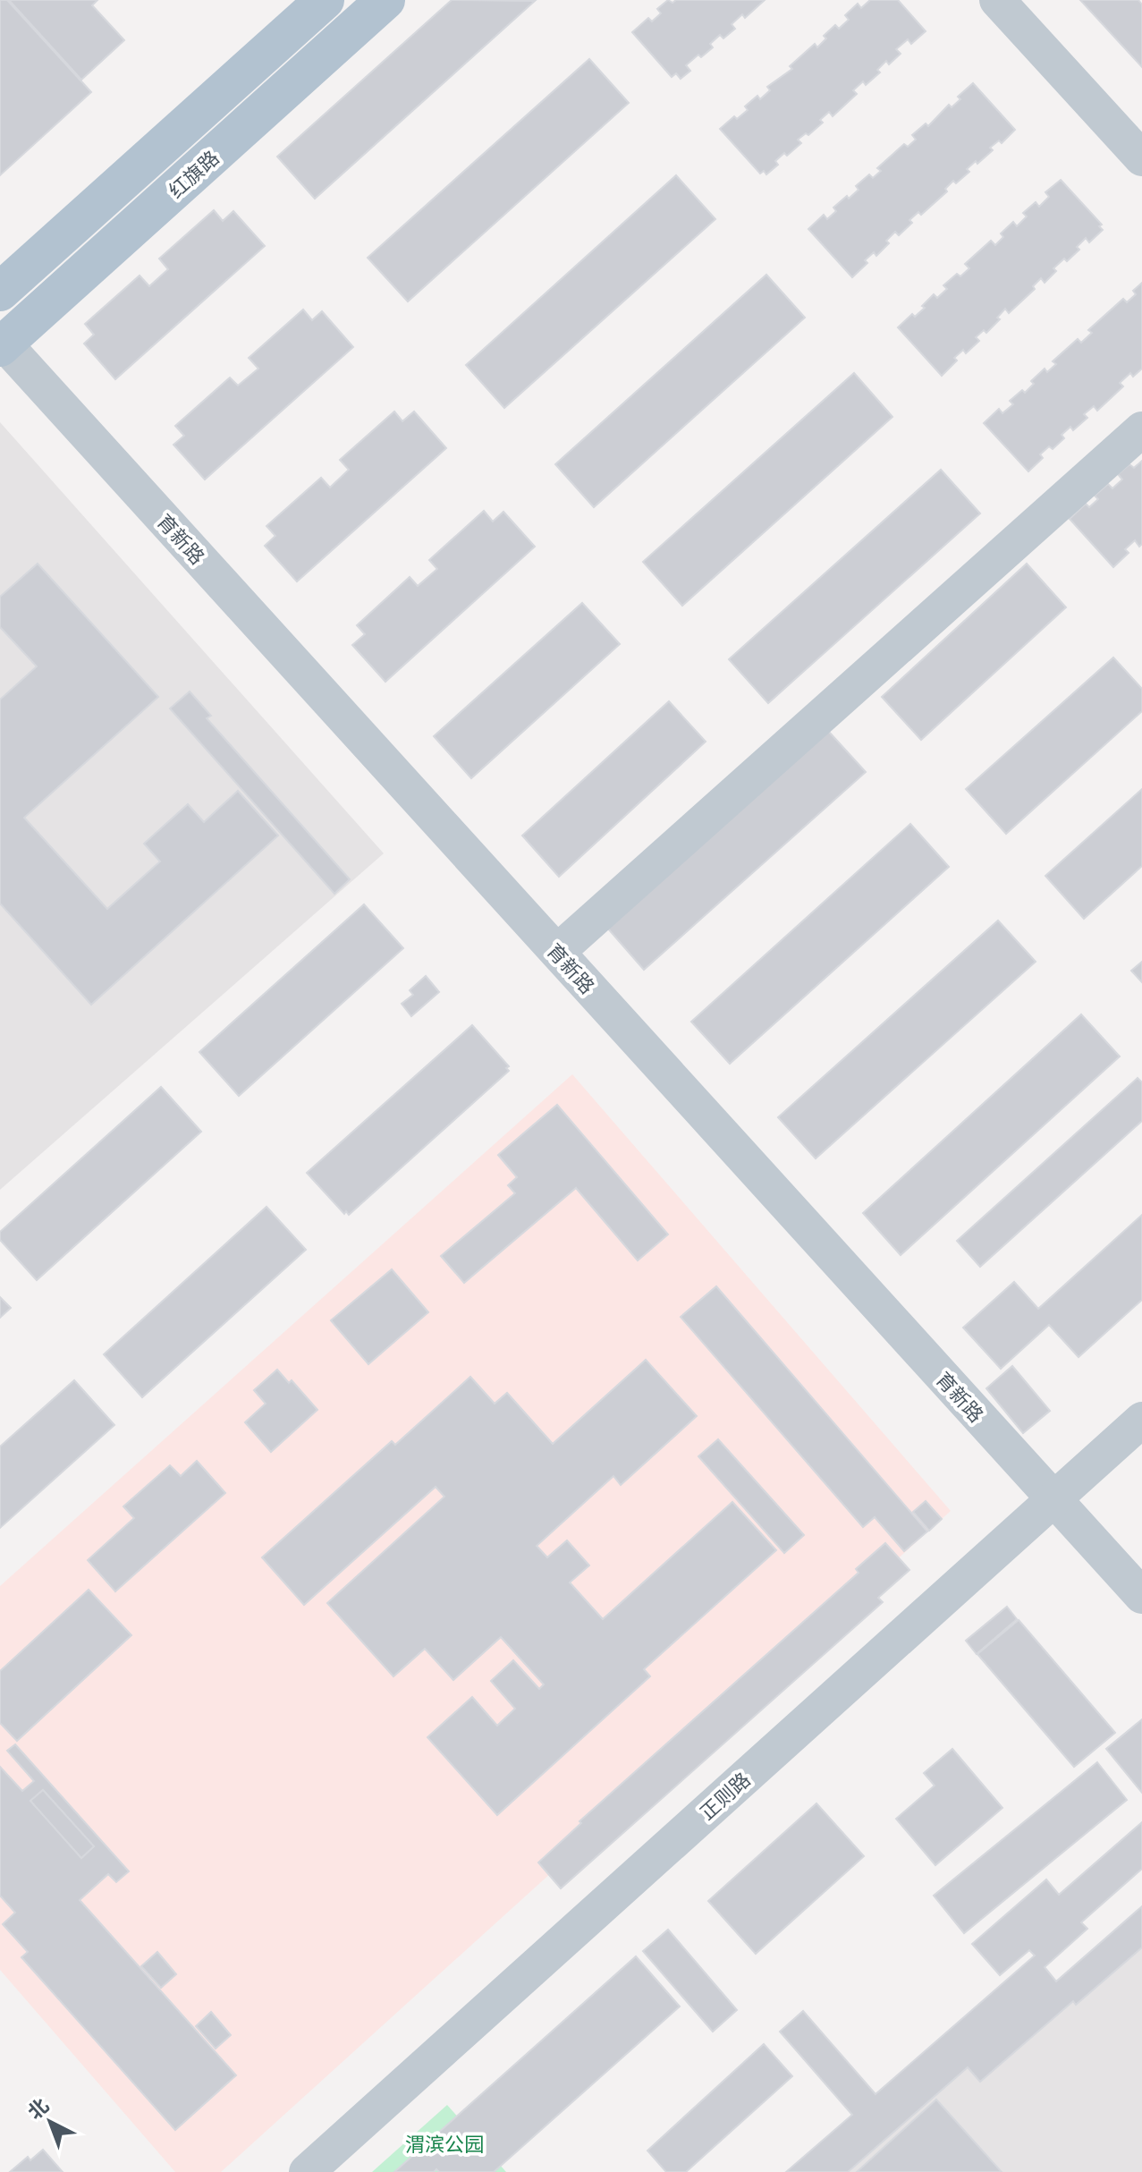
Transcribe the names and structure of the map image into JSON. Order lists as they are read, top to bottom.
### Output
{
  "streets": {
    "main road": ["红旗路"],
    "street": ["育新路", "正则路"]
  },
  "crossings": [
    ["红旗路", "育新路"],
    ["育新路", "正则路"]
  ],
  "parks": ["渭滨公园"],
  "north": "top left"
}
